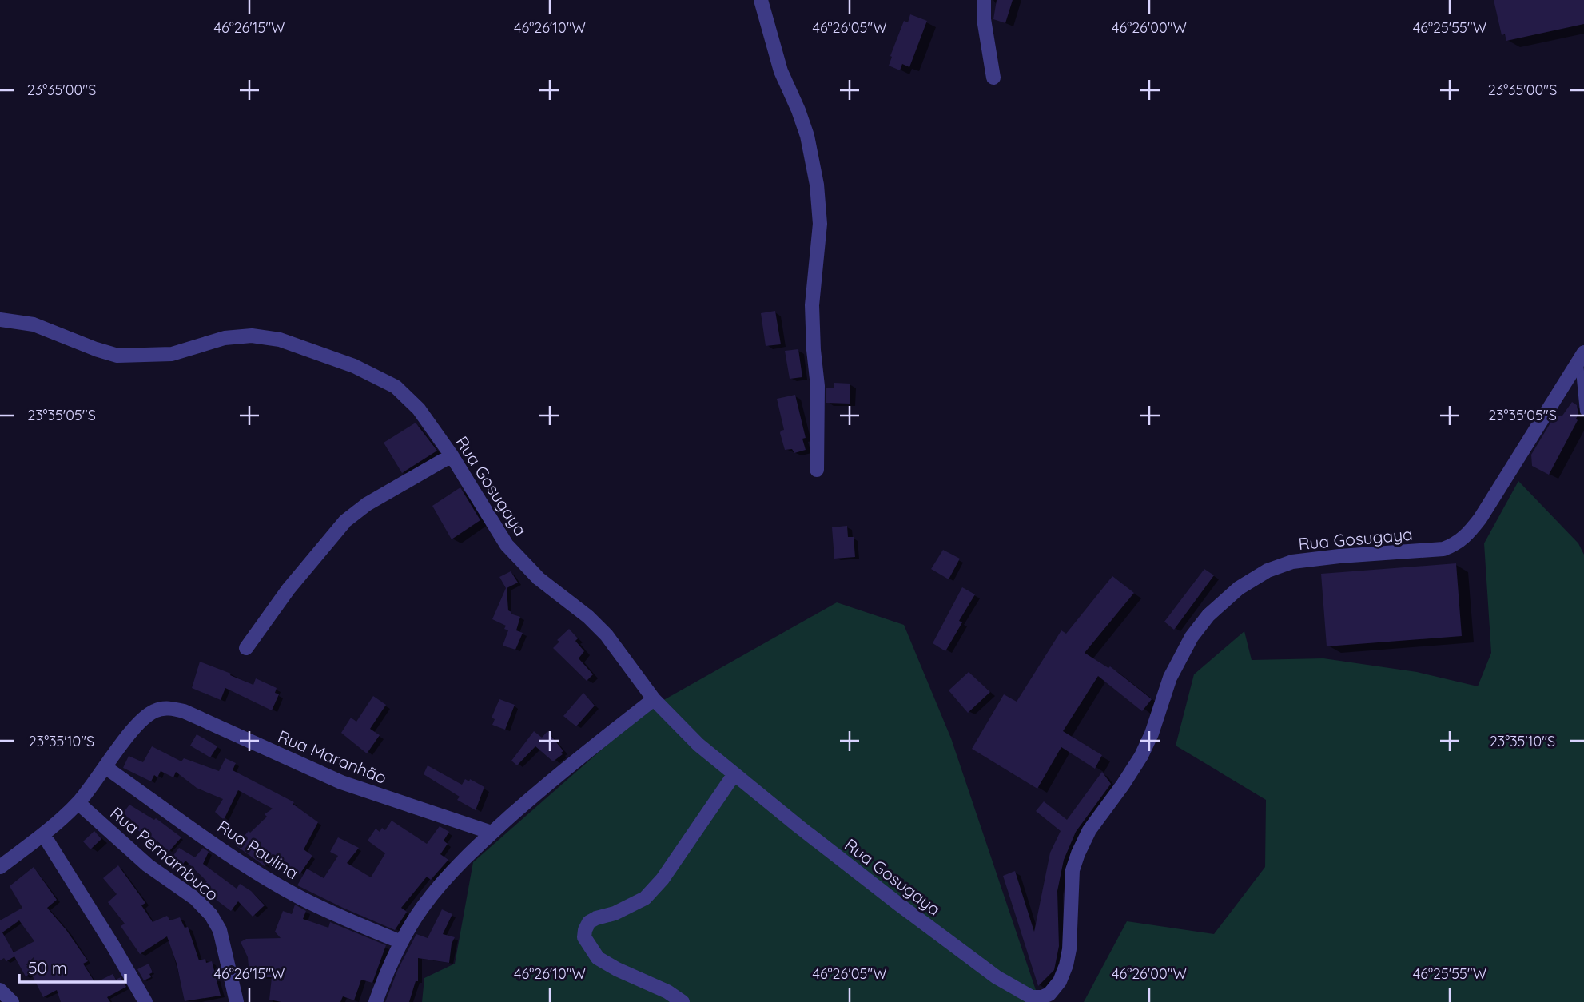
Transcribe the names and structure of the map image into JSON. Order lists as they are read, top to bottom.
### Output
{
  "streets": {
    "street": [
      "Rua Gosugaya",
      "Rua Maranhão",
      "Rua Paulina",
      "Rua Pernambuco"
    ]
  },
  "crossings": [
    ["Rua Maranhão", "Rua Paulina"]
  ],
  "scale_bar": "50 m",
  "coordinates": [
    "46°26'15\"W",
    "46°26'10\"W",
    "46°26'05\"W",
    "46°26'00\"W",
    "46°25'55\"W",
    "23°35'00\"S",
    "23°35'05\"S",
    "23°35'10\"S"
  ]
}
